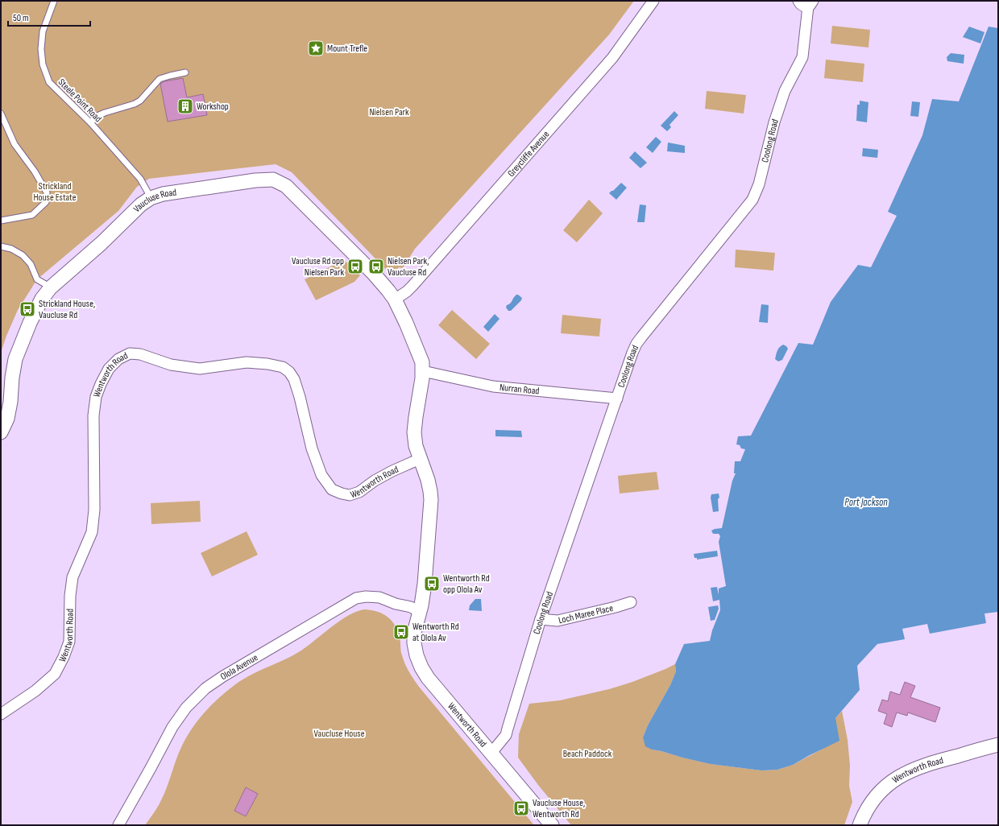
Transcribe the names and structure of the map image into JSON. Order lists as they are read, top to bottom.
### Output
{
  "streets": {
    "street": [
      "Coolong Road",
      "Greycliffe Avenue",
      "Vaucluse Road",
      "Wentworth Road",
      "Nurran Road",
      "Loch Maree Place",
      "Olola Avenue"
    ],
    "lane": ["Steele Point Road"]
  },
  "crossings": [
    ["Steele Point Road", "Vaucluse Road"],
    ["Coolong Road", "Wentworth Road"],
    ["Coolong Road", "Nurran Road"],
    ["Coolong Road", "Loch Maree Place"],
    ["Greycliffe Avenue", "Vaucluse Road"],
    ["Greycliffe Avenue", "Wentworth Road"],
    ["Vaucluse Road", "Wentworth Road"],
    ["Wentworth Road", "Nurran Road"],
    ["Wentworth Road", "Olola Avenue"]
  ],
  "water": ["Port Jackson"],
  "parks": [
    "Nielsen Park",
    "Strickland House Estate",
    "Vaucluse House",
    "Beach Paddock"
  ],
  "places": {
    "place": ["Mount Trefle"],
    "building": ["Workshop"],
    "bus stop": [
      "Vaucluse Rd opp Nielsen Park",
      "Nielsen Park, Vaucluse Rd",
      "Strickland House, Vaucluse Rd",
      "Wentworth Rd opp Olola Av",
      "Wentworth Rd at Olola Av",
      "Vaucluse House, Wentworth Rd"
    ]
  },
  "scale_bar": "50 m"
}
